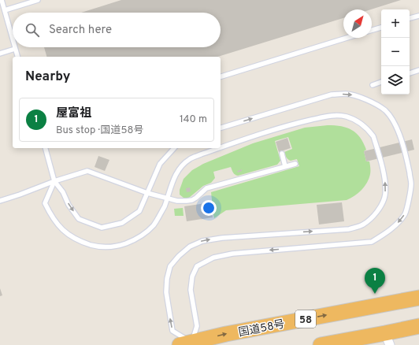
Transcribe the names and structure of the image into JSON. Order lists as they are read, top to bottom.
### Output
{
  "streets": {
    "highway": ["58", "国道58号"]
  },
  "north": "top right",
  "page": {
    "map_buttons": ["+", "−"],
    "search": "Search here",
    "heading": "Nearby",
    "list": [
      {
        "mark": "1",
        "name": "屋富祖",
        "note": "Bus stop · 国道58号",
        "value": "140 m"
      }
    ],
    "pins": "1"
  }
}
